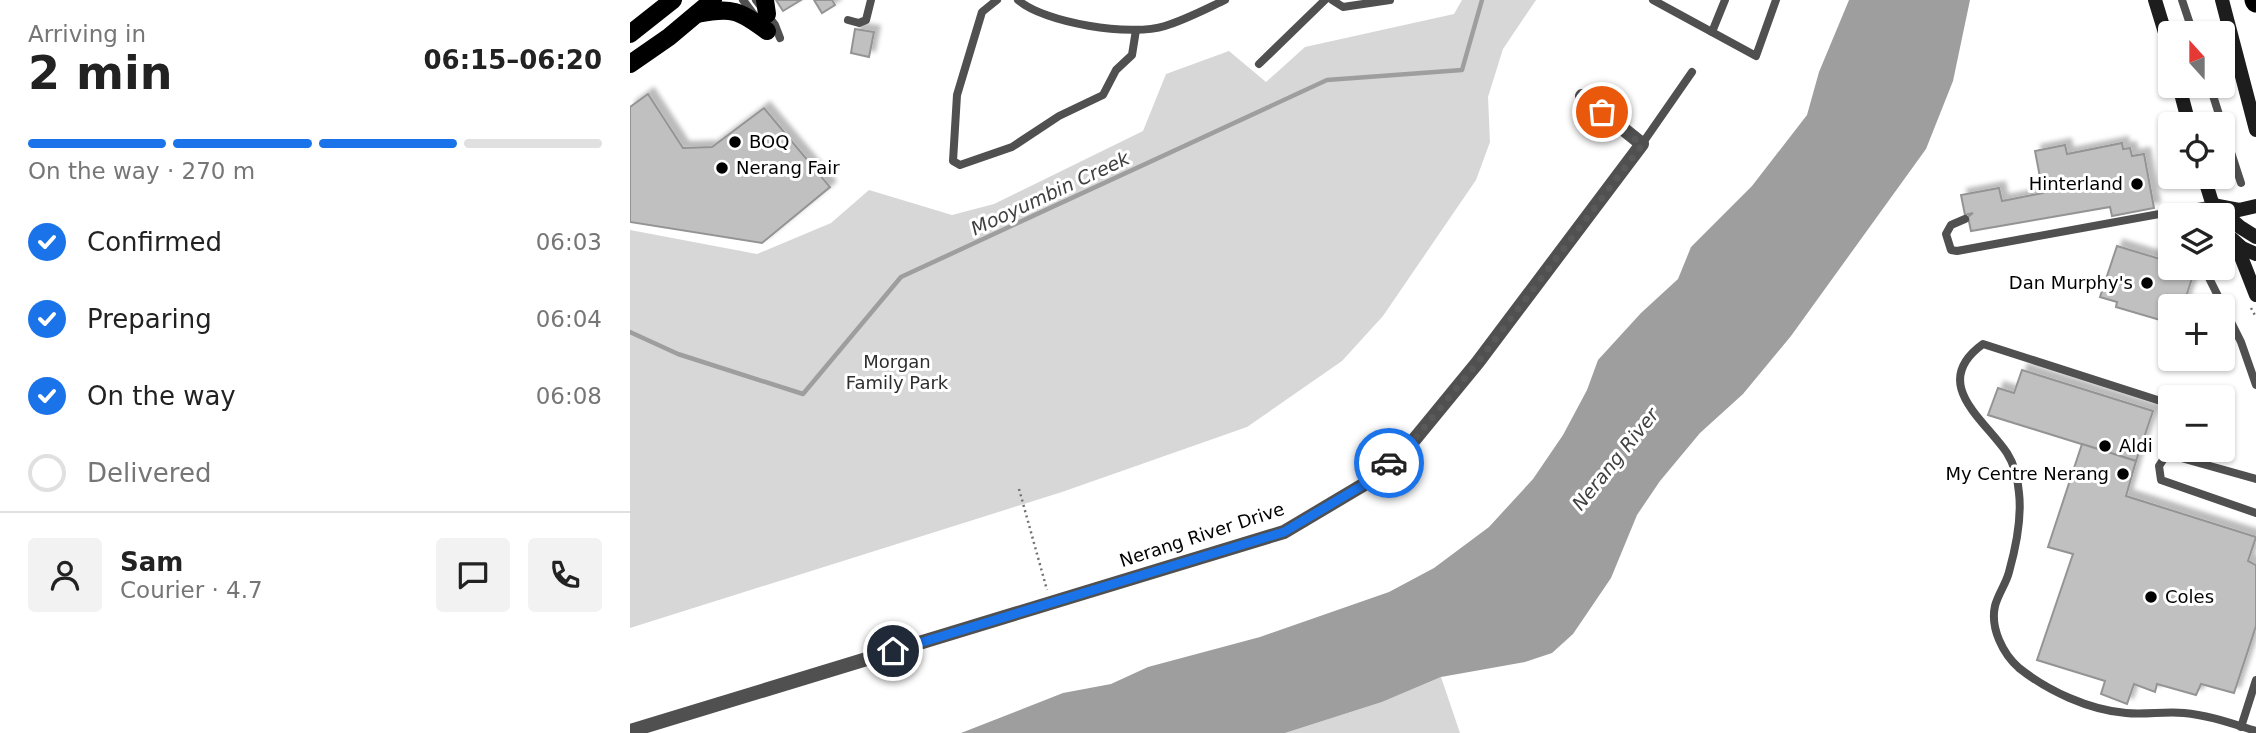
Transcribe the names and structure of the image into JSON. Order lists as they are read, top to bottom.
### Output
{
  "streets": {
    "street": ["Nerang River Drive"]
  },
  "water": ["Mooyumbin Creek", "Nerang River"],
  "parks": ["Morgan Family Park"],
  "places": [
    "BOQ",
    "Nerang Fair",
    "Hinterland",
    "Dan Murphy's",
    "Aldi",
    "My Centre Nerang",
    "Coles"
  ],
  "north": "top",
  "page": {
    "heading": ["2 min", "Arriving in", "06:15–06:20"],
    "panel": ["Sam", "Courier · 4.7"],
    "map_buttons": ["+", "−"],
    "bar": "On the way · 270 m",
    "list": [
      ["Confirmed", "06:03"],
      ["Preparing", "06:04"],
      ["On the way", "06:08"],
      "Delivered"
    ]
  }
}
